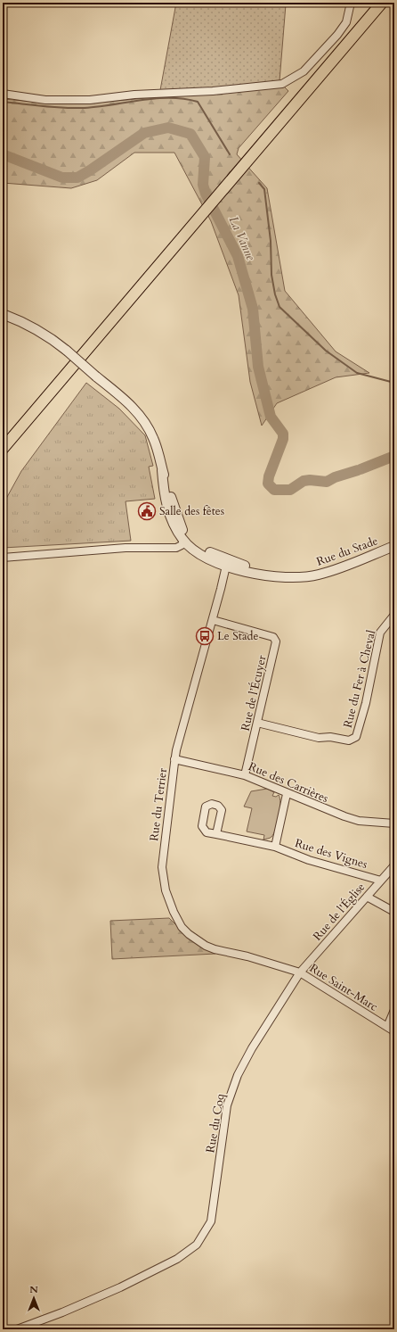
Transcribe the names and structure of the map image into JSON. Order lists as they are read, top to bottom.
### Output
{
  "streets": {
    "street": [
      "Rue du Stade",
      "Rue du Fer à Cheval",
      "Rue de l’Écuyer",
      "Rue des Carrières",
      "Rue du Terrier",
      "Rue des Vignes",
      "Rue de l'Église",
      "Rue Saint-Marc",
      "Rue du Coq"
    ]
  },
  "crossings": [
    ["Rue du Stade", "Rue du Terrier"],
    ["Rue du Fer à Cheval", "Rue de l’Écuyer"],
    ["Rue de l’Écuyer", "Rue des Carrières"],
    ["Rue de l’Écuyer", "Rue du Terrier"],
    ["Rue des Carrières", "Rue du Terrier"],
    ["Rue du Terrier", "Rue de l'Église"],
    ["Rue du Terrier", "Rue Saint-Marc"],
    ["Rue du Terrier", "Rue du Coq"],
    ["Rue des Vignes", "Rue de l'Église"],
    ["Rue de l'Église", "Rue Saint-Marc"],
    ["Rue de l'Église", "Rue du Coq"],
    ["Rue Saint-Marc", "Rue du Coq"]
  ],
  "water": ["La Vanne"],
  "places": {
    "public building": ["Salle des fêtes"],
    "bus stop": ["Le Stade"]
  },
  "north": "top"
}
